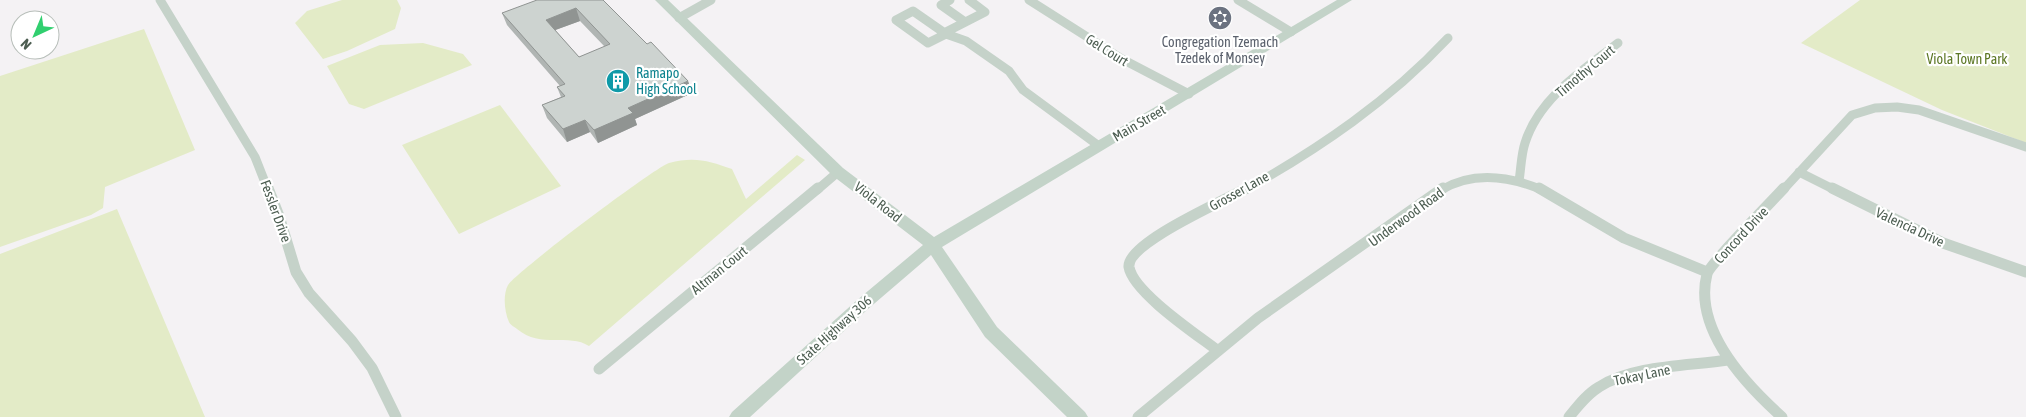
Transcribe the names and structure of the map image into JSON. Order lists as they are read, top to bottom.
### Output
{
  "streets": {
    "main road": ["Main Street", "Viola Road", "State Highway 306"],
    "street": [
      "Gel Court",
      "Timothy Court",
      "Grosser Lane",
      "Fessler Drive",
      "Underwood Road",
      "Valencia Drive",
      "Concord Drive",
      "Altman Court",
      "Tokay Lane"
    ]
  },
  "crossings": [
    ["Gel Court", "Main Street"],
    ["Timothy Court", "Underwood Road"],
    ["Main Street", "Viola Road"],
    ["Main Street", "State Highway 306"],
    ["Grosser Lane", "Underwood Road"],
    ["Viola Road", "Altman Court"],
    ["Viola Road", "State Highway 306"],
    ["Underwood Road", "Concord Drive"],
    ["Valencia Drive", "Concord Drive"],
    ["Concord Drive", "Tokay Lane"]
  ],
  "parks": ["Viola Town Park"],
  "places": {
    "synagogue": ["Congregation Tzemach Tzedek of Monsey"],
    "building": ["Ramapo High School"]
  },
  "north": "bottom left"
}
